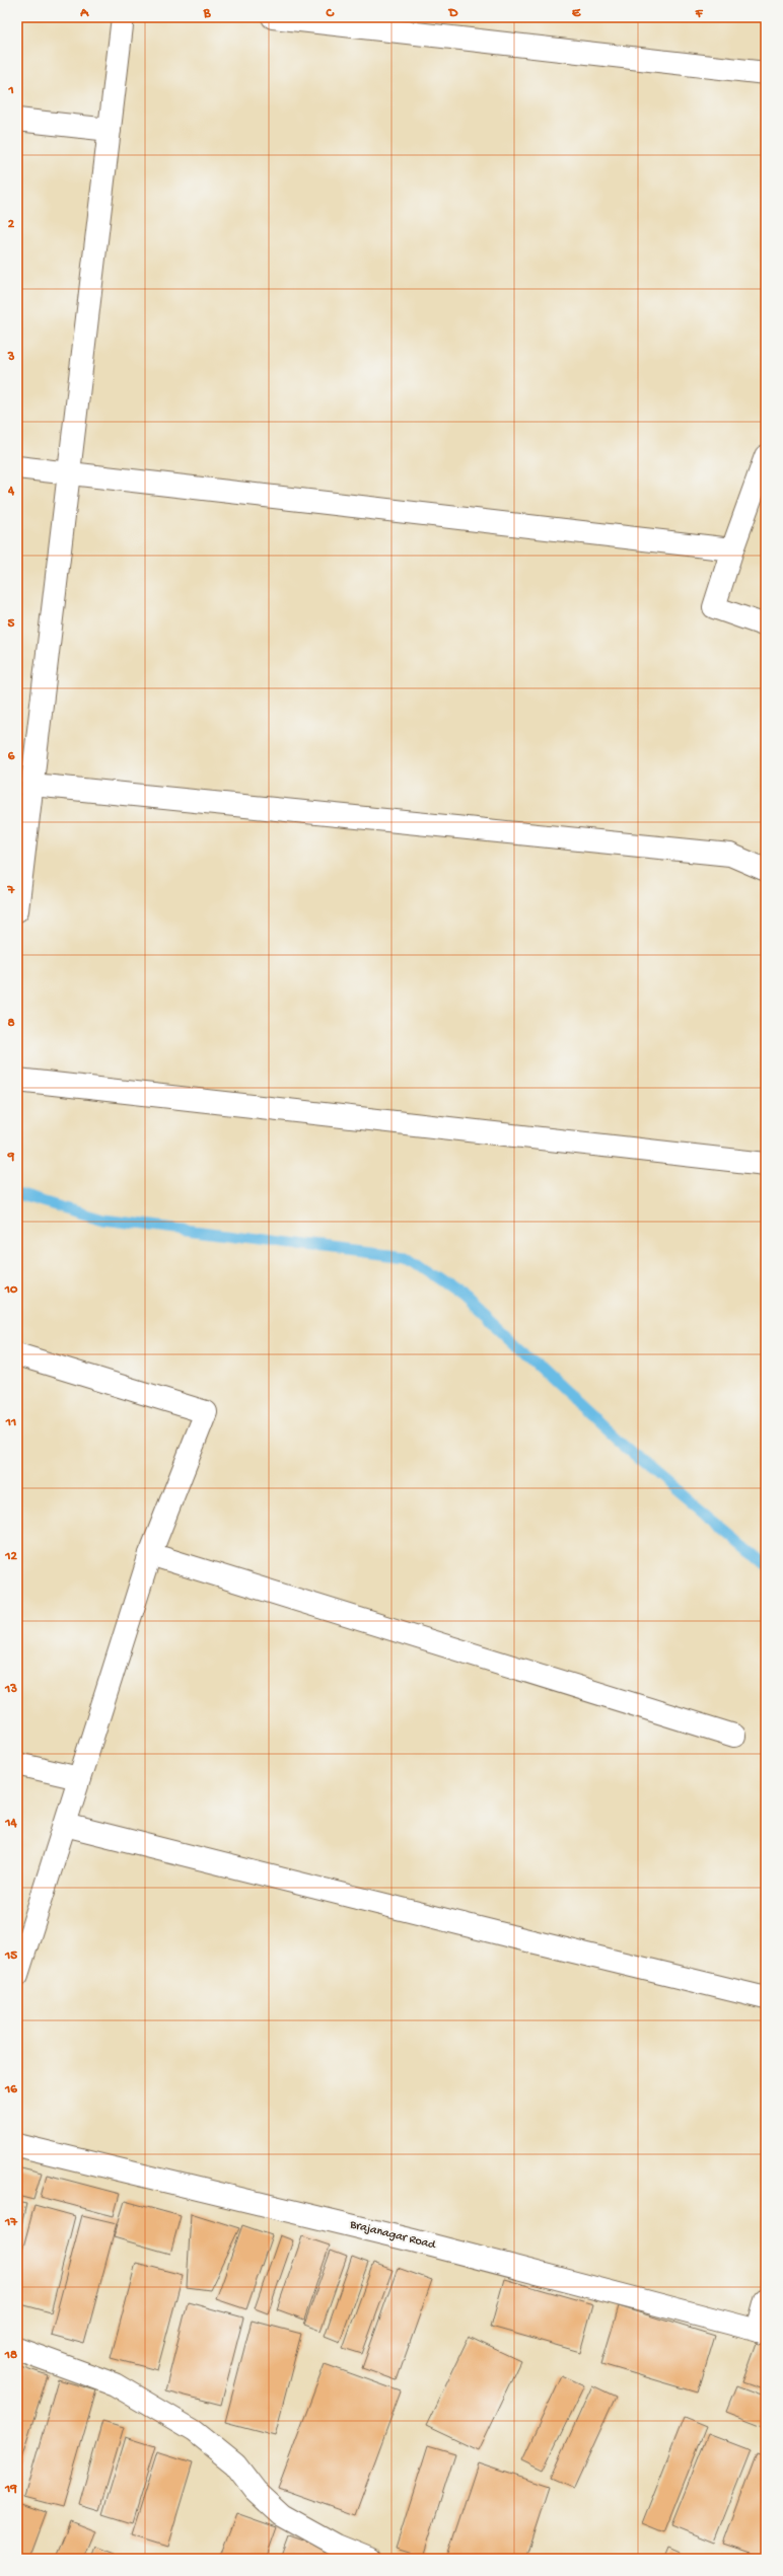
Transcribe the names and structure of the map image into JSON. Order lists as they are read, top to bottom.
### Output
{
  "streets": {
    "street": ["Brajanagar Road"]
  },
  "grid": {
    "columns": [
      "A",
      "B",
      "C",
      "D",
      "E",
      "F"
    ],
    "rows": [
      "1",
      "2",
      "3",
      "4",
      "5",
      "6",
      "7",
      "8",
      "9",
      "10",
      "11",
      "12",
      "13",
      "14",
      "15",
      "16",
      "17",
      "18",
      "19"
    ]
  }
}
